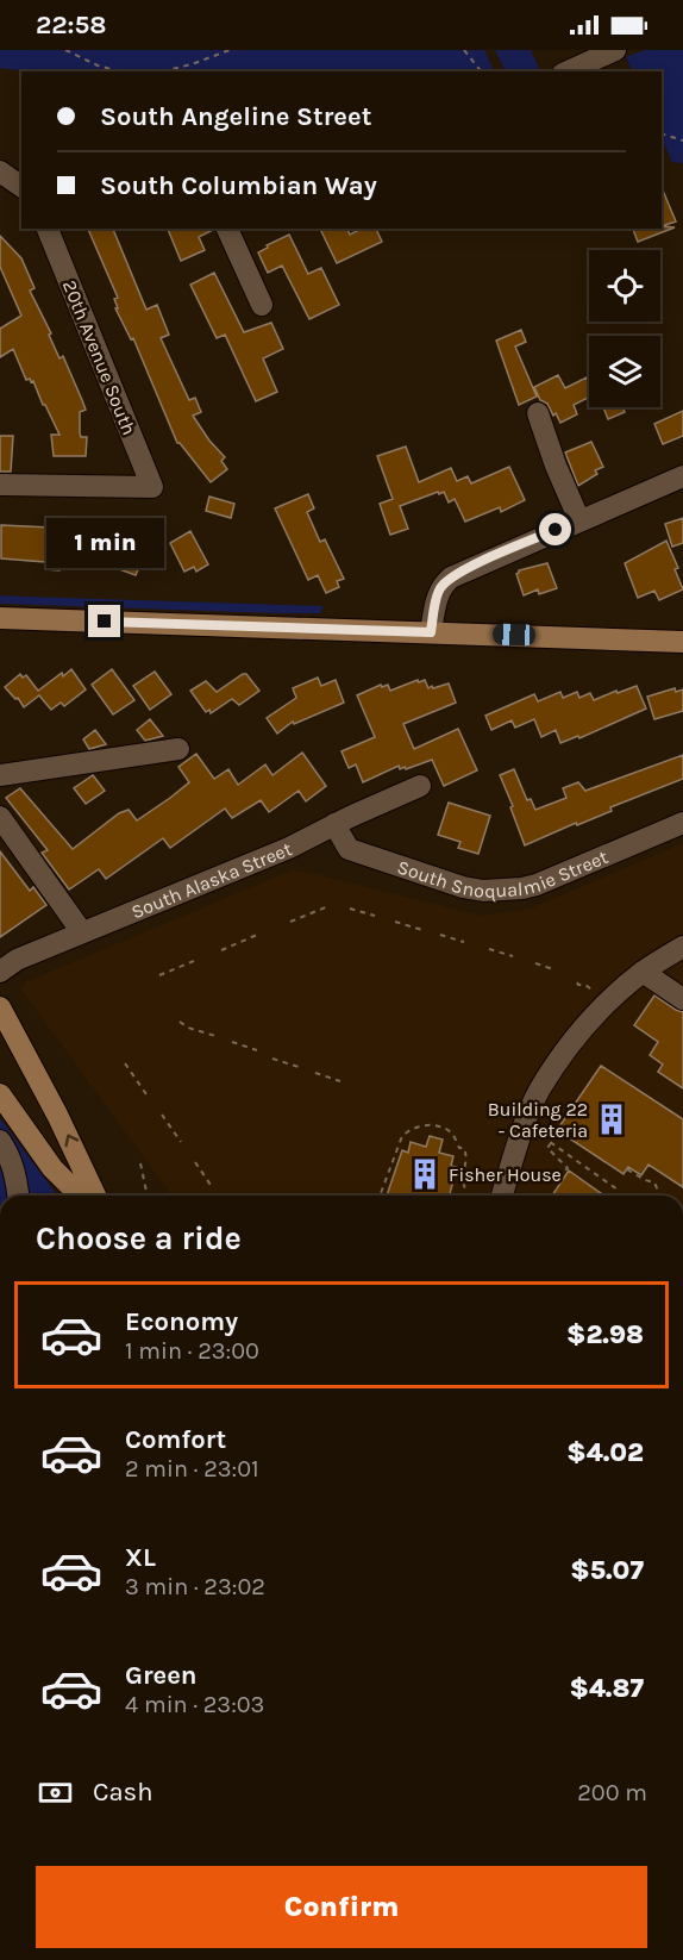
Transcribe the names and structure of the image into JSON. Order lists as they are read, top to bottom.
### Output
{
  "streets": {
    "street": ["20th Avenue South", "South Snoqualmie Street", "South Alaska Street"]
  },
  "crossings": [
    ["South Snoqualmie Street", "South Alaska Street"]
  ],
  "places": {
    "building": ["Building 22 - Cafeteria", "Fisher House"]
  },
  "page": {
    "status": "22:58",
    "banner": ["South Angeline Street", "South Columbian Way"],
    "bubble": "1 min",
    "heading": "Choose a ride",
    "list": [
      {
        "name": "Economy",
        "note": "1 min · 23:00",
        "value": "$2.98"
      },
      {
        "name": "Comfort",
        "note": "2 min · 23:01",
        "value": "$4.02"
      },
      {
        "name": "XL",
        "note": "3 min · 23:02",
        "value": "$5.07"
      },
      {
        "name": "Green",
        "note": "4 min · 23:03",
        "value": "$4.87"
      }
    ],
    "pay": ["Cash", "200 m"],
    "buttons": "Confirm"
  }
}
